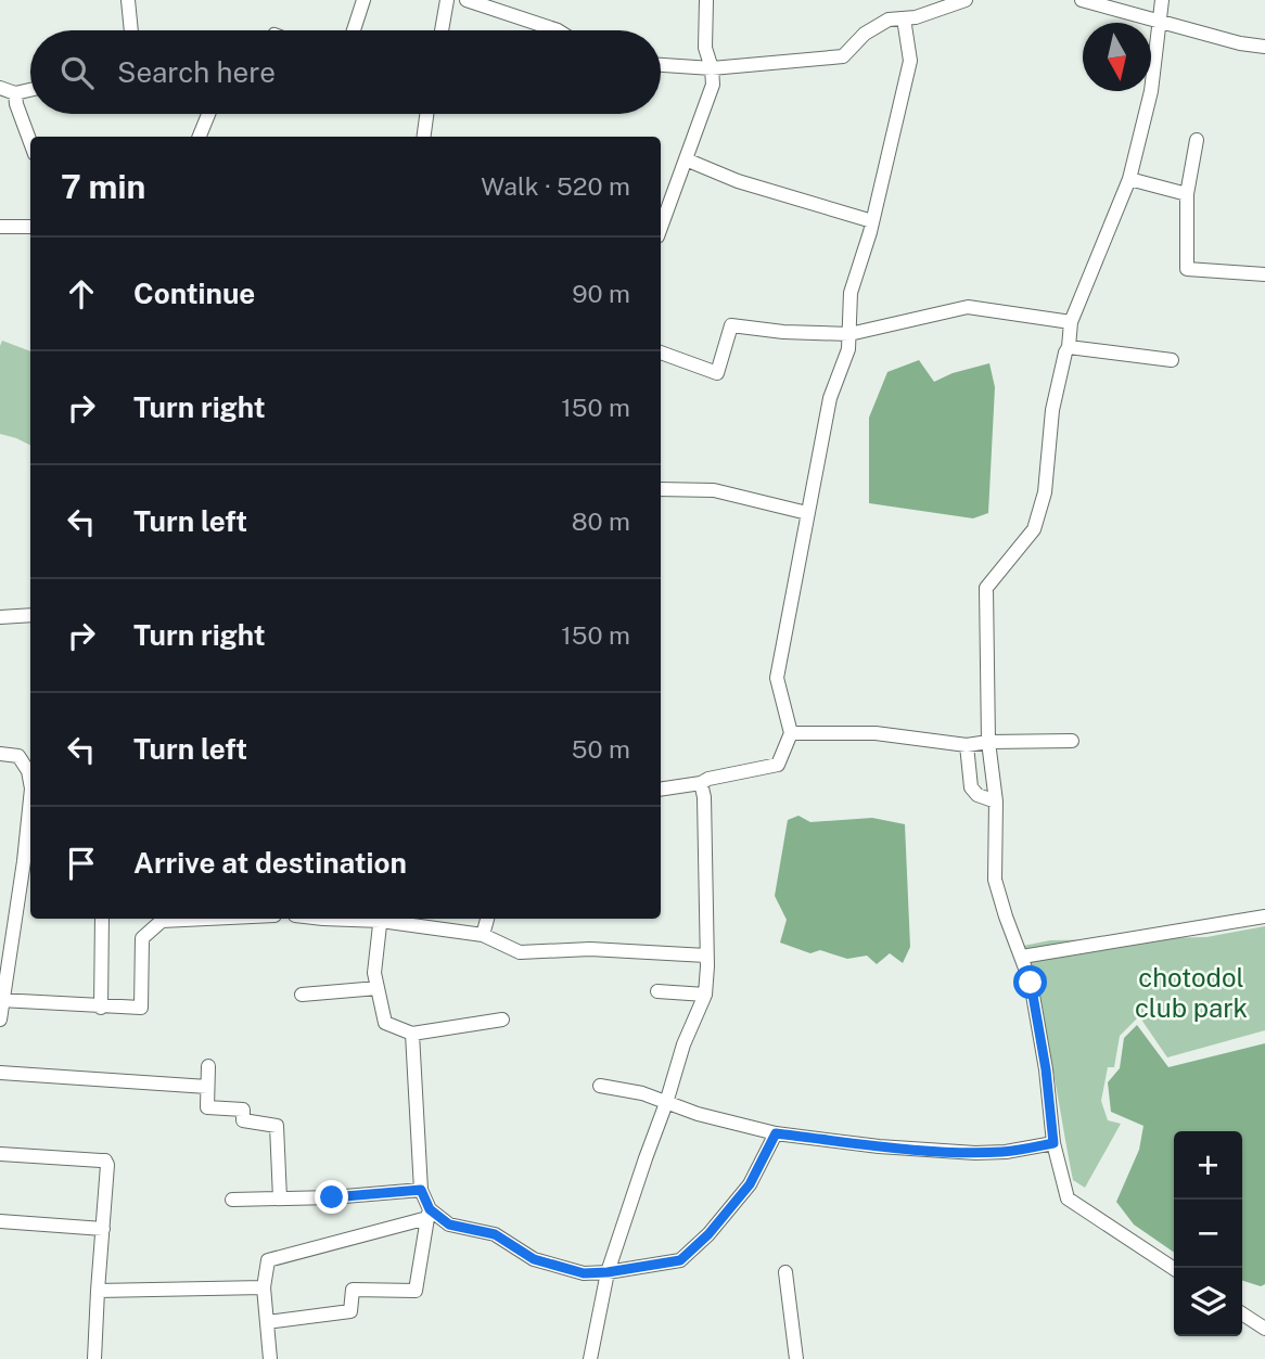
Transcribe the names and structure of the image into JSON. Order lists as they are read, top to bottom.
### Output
{
  "parks": ["chotodol club park"],
  "north": "bottom",
  "page": {
    "search": "Search here",
    "heading": ["7 min", "Walk · 520 m"],
    "list": [
      ["Continue", "90 m"],
      ["Turn right", "150 m"],
      ["Turn left", "80 m"],
      ["Turn right", "150 m"],
      ["Turn left", "50 m"],
      "Arrive at destination"
    ],
    "map_buttons": ["+", "−"]
  }
}
